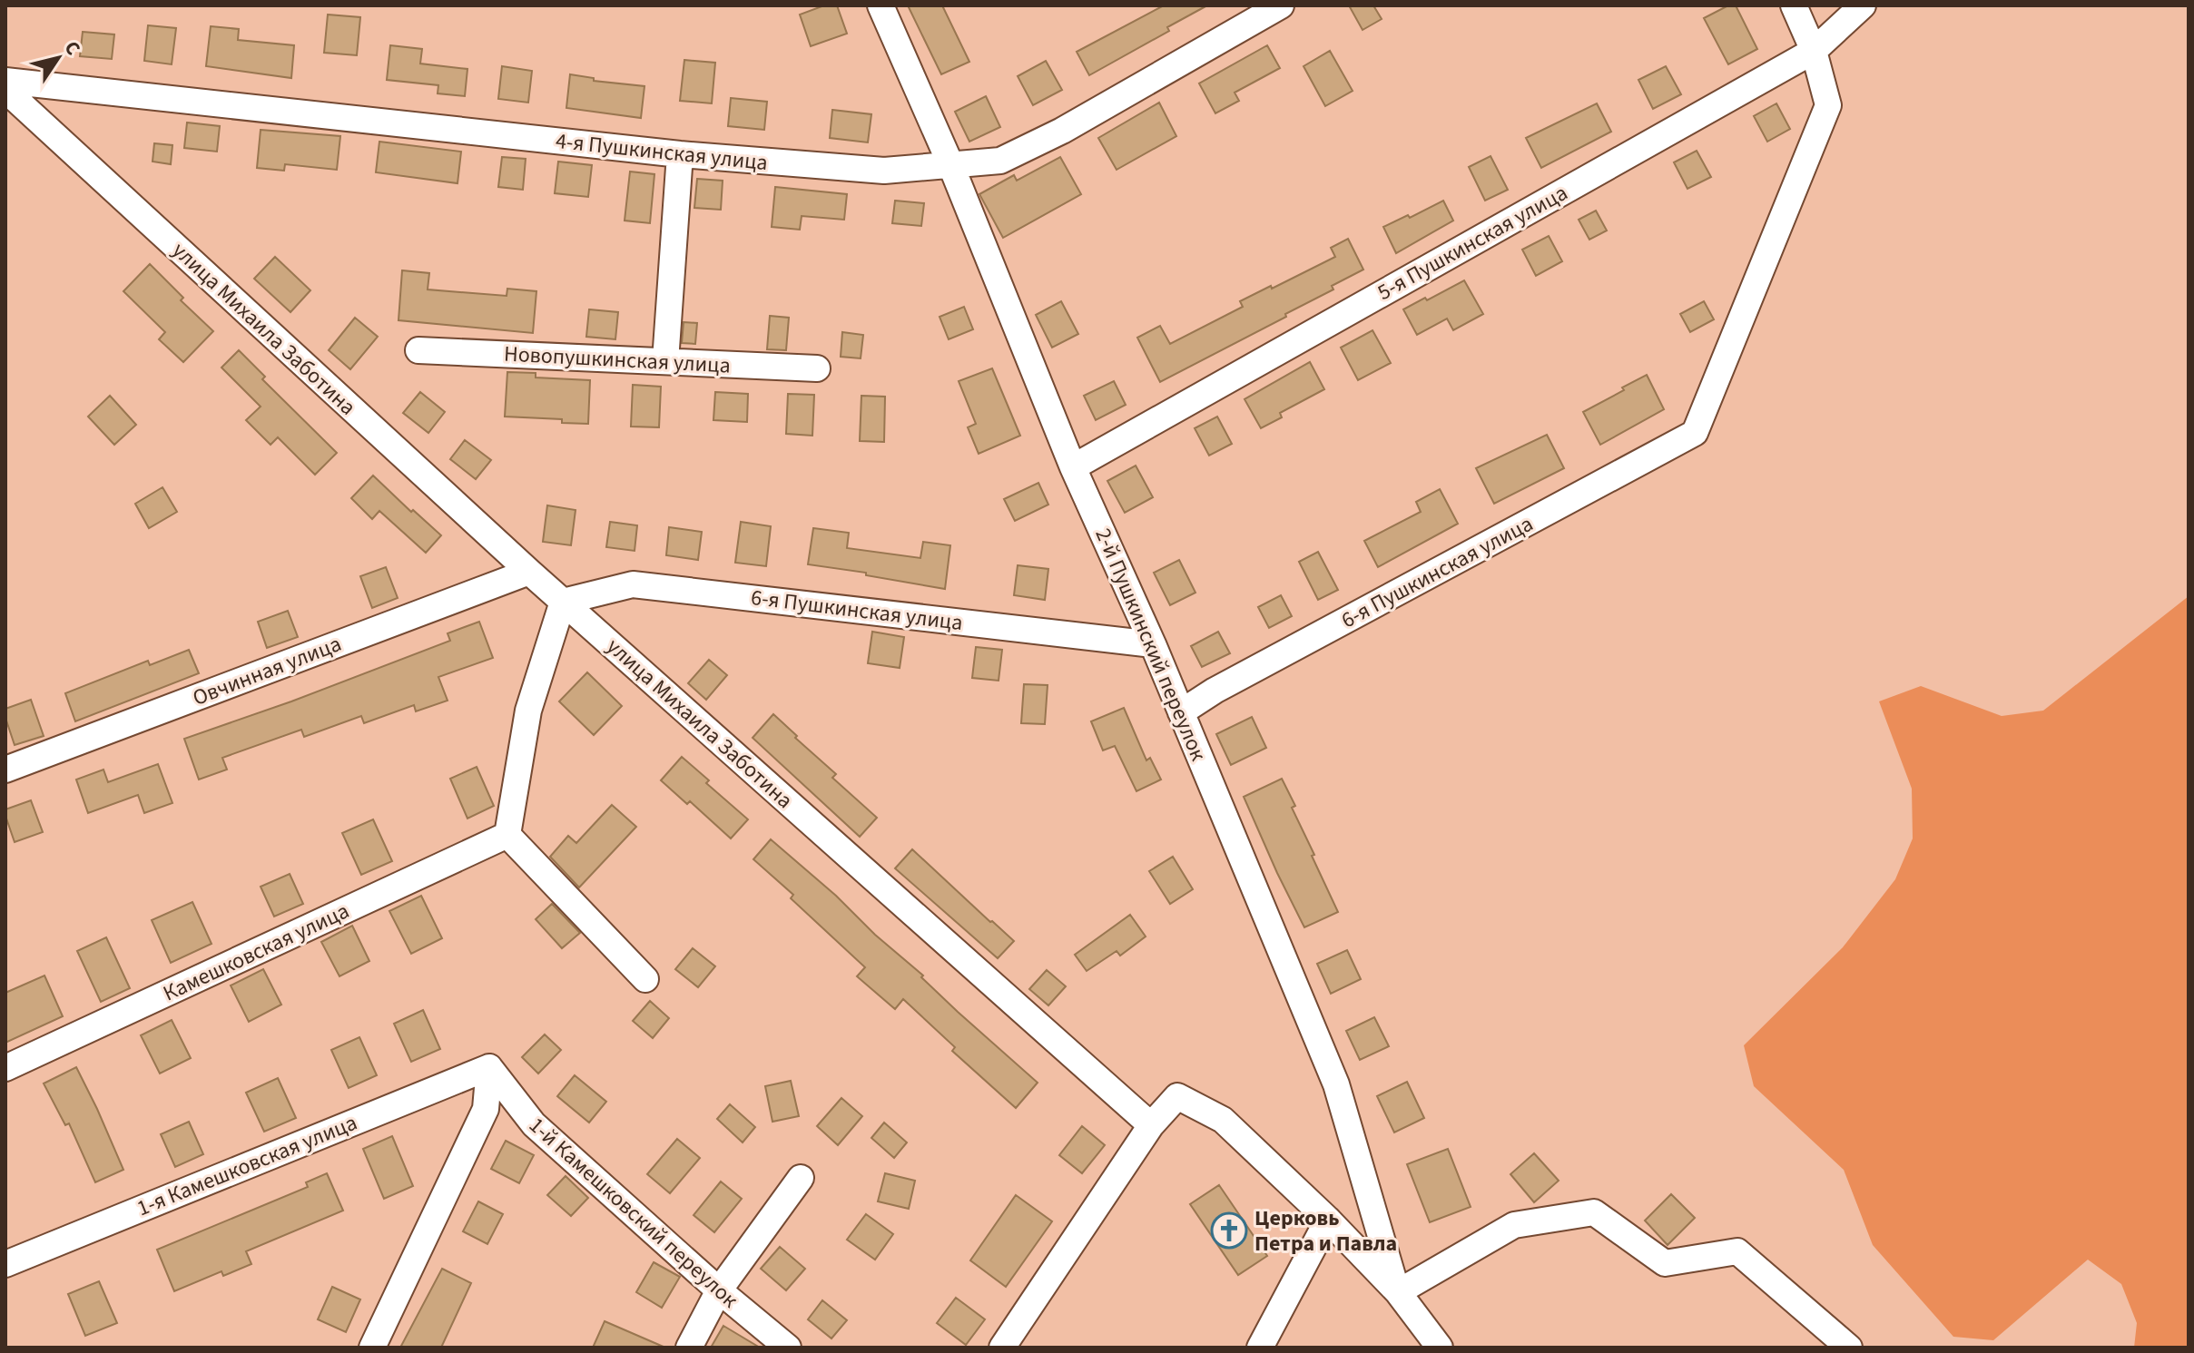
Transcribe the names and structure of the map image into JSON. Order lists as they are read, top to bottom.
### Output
{
  "streets": {
    "street": [
      "4-я Пушкинская улица",
      "5-я Пушкинская улица",
      "улица Михаила Заботина",
      "Новопушкинская улица",
      "6-я Пушкинская улица",
      "2-й Пушкинский переулок",
      "Овчинная улица",
      "Камешковская улица",
      "1-я Камешковская улица",
      "1-й Камешковский переулок"
    ]
  },
  "crossings": [
    ["4-я Пушкинская улица", "2-й Пушкинский переулок"],
    ["5-я Пушкинская улица", "6-я Пушкинская улица"],
    ["5-я Пушкинская улица", "2-й Пушкинский переулок"],
    ["улица Михаила Заботина", "6-я Пушкинская улица"],
    ["улица Михаила Заботина", "Овчинная улица"],
    ["6-я Пушкинская улица", "2-й Пушкинский переулок"],
    ["1-я Камешковская улица", "1-й Камешковский переулок"]
  ],
  "places": {
    "church": ["Церковь Петра и Павла"]
  },
  "north": "top right"
}
